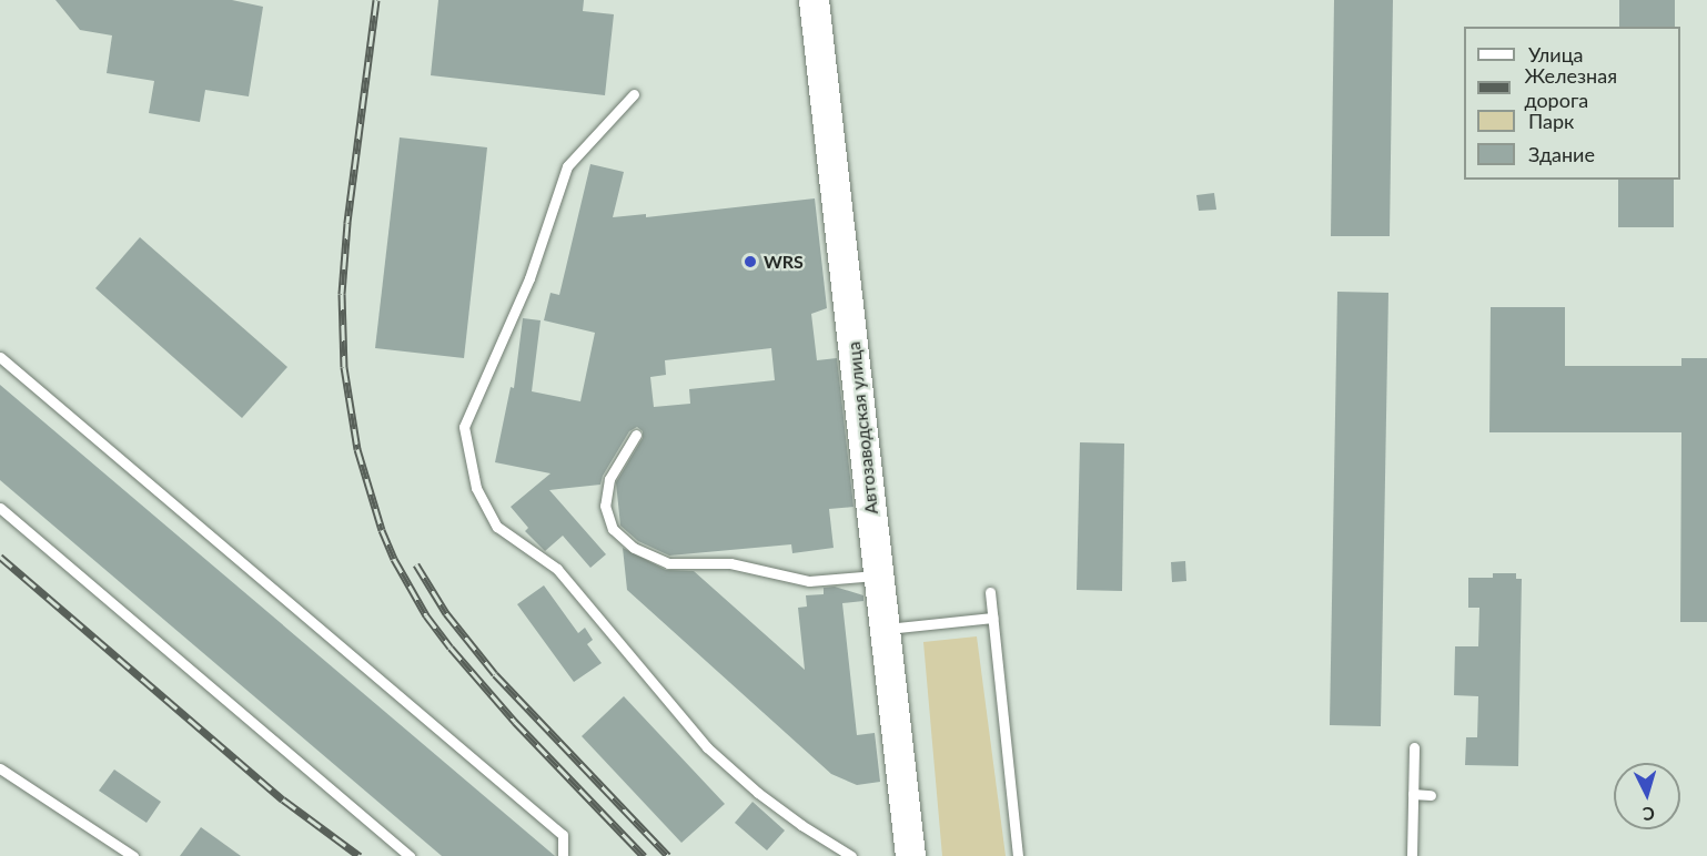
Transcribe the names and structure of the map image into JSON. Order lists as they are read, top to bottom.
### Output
{
  "streets": {
    "street": ["Автозаводская улица"]
  },
  "places": ["WRS"],
  "legend": [
    "Улица",
    "Железная дорога",
    "Парк",
    "Здание"
  ],
  "north": "bottom"
}
